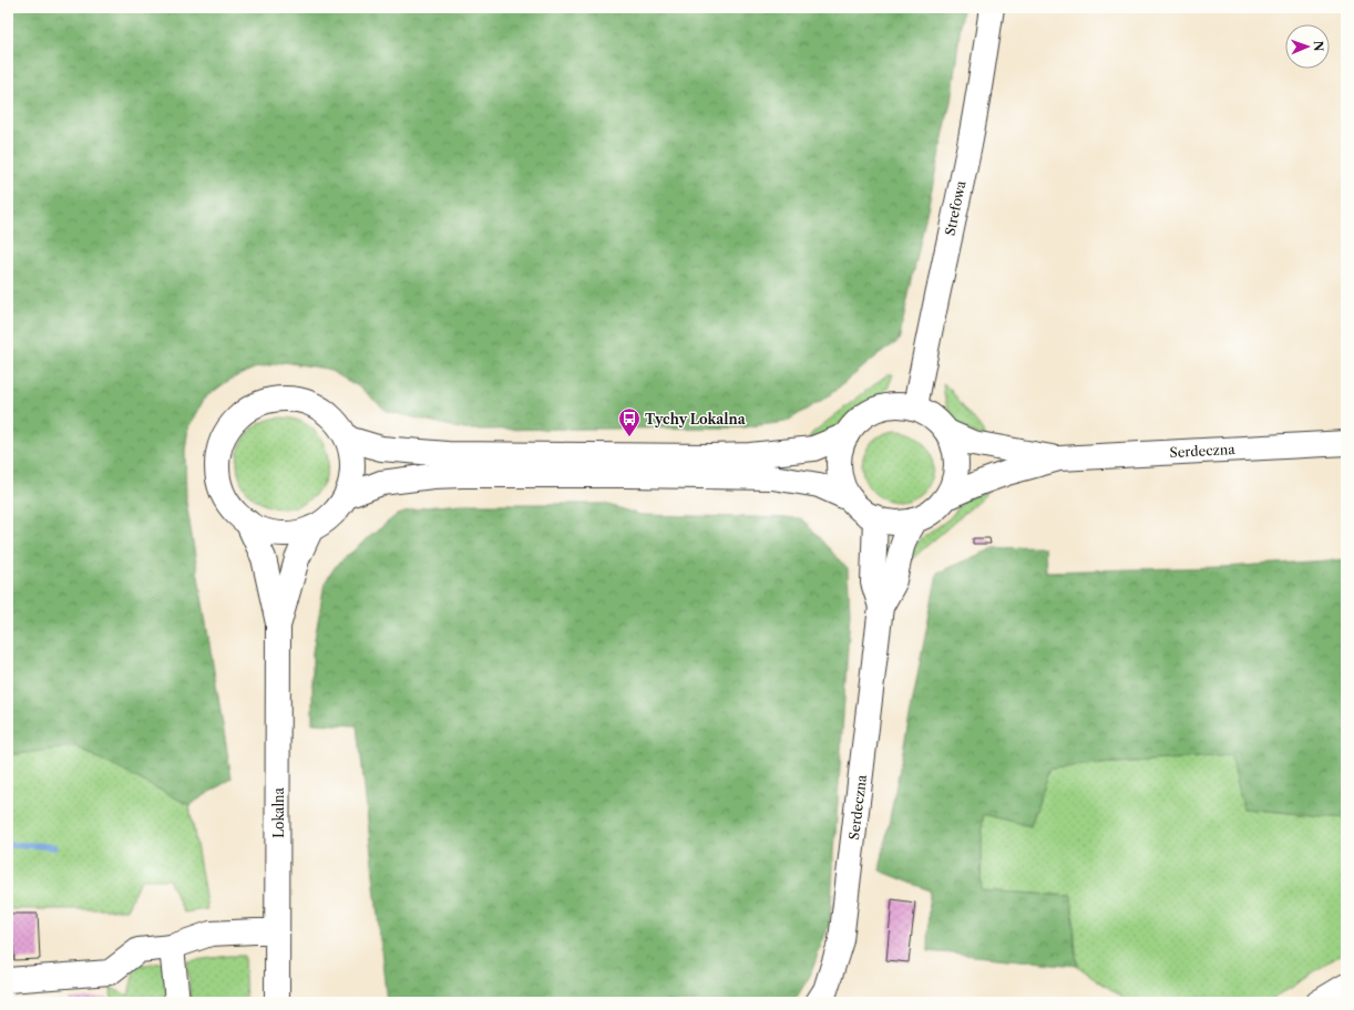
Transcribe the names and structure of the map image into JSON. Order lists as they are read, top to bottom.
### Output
{
  "streets": {
    "street": ["Strefowa", "Serdeczna", "Lokalna"]
  },
  "crossings": [
    ["Strefowa", "Serdeczna"]
  ],
  "places": {
    "bus stop": ["Tychy Lokalna"]
  },
  "north": "right"
}
